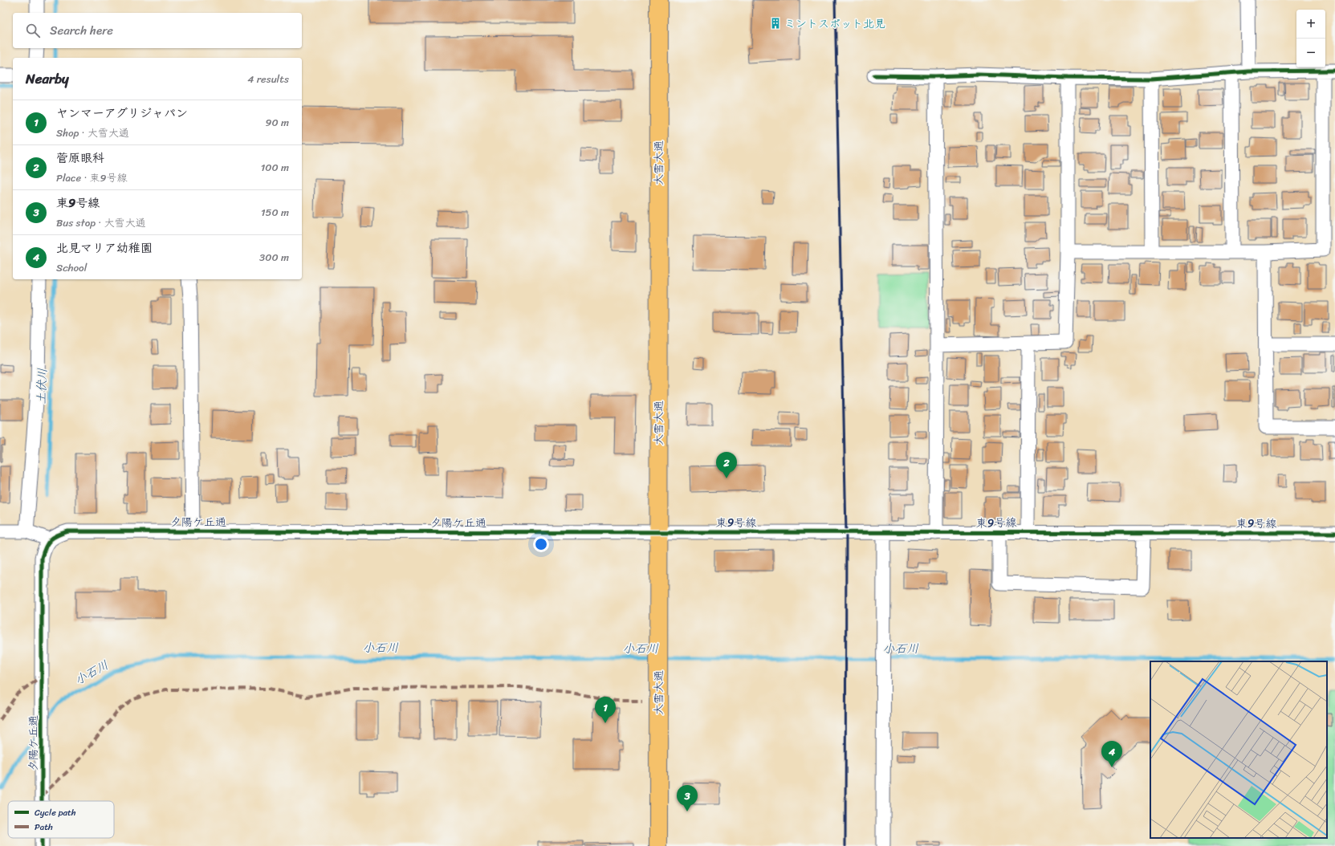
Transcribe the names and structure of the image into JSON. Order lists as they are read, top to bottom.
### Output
{
  "streets": {
    "highway": ["大雪大通"],
    "street": ["夕陽ケ丘通", "東9号線"]
  },
  "crossings": [
    ["大雪大通", "夕陽ケ丘通"],
    ["大雪大通", "東9号線"],
    ["夕陽ケ丘通", "東9号線"]
  ],
  "water": ["土伏川", "小石川"],
  "places": {
    "building": ["ミントスポット北見"]
  },
  "legend": ["Cycle path", "Path"],
  "page": {
    "map_buttons": ["+", "−"],
    "search": "Search here",
    "heading": ["Nearby", "4 results"],
    "list": [
      {
        "mark": "1",
        "name": "ヤンマーアグリジャパン",
        "note": "Shop · 大雪大通",
        "value": "90 m"
      },
      {
        "mark": "2",
        "name": "菅原眼科",
        "note": "Place · 東9号線",
        "value": "100 m"
      },
      {
        "mark": "3",
        "name": "東9号線",
        "note": "Bus stop · 大雪大通",
        "value": "150 m"
      },
      {
        "mark": "4",
        "name": "北見マリア幼稚園",
        "note": "School",
        "value": "300 m"
      }
    ],
    "pins": [
      "2",
      "1",
      "4",
      "3"
    ]
  }
}
